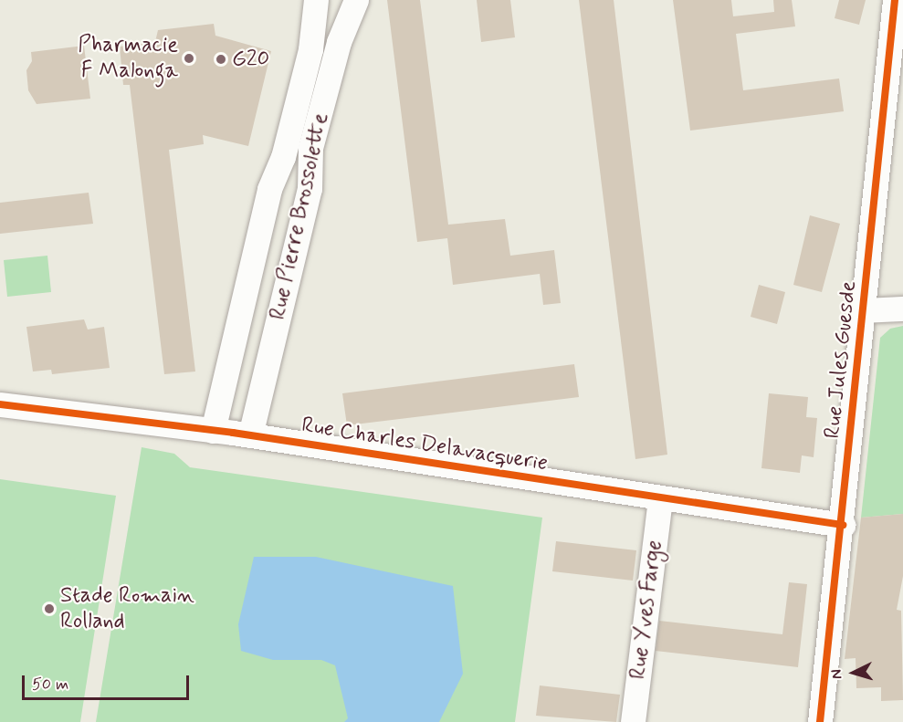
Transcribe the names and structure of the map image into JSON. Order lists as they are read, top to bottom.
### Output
{
  "streets": {
    "street": [
      "Rue Pierre Brossolette",
      "Rue Jules Guesde",
      "Rue Charles Delavacquerie",
      "Rue Yves Farge"
    ]
  },
  "crossings": [
    ["Rue Pierre Brossolette", "Rue Charles Delavacquerie"],
    ["Rue Jules Guesde", "Rue Charles Delavacquerie"],
    ["Rue Charles Delavacquerie", "Rue Yves Farge"]
  ],
  "places": ["Pharmacie F Malonga", "G20", "Stade Romain Rolland"],
  "scale_bar": "50 m",
  "north": "left"
}
